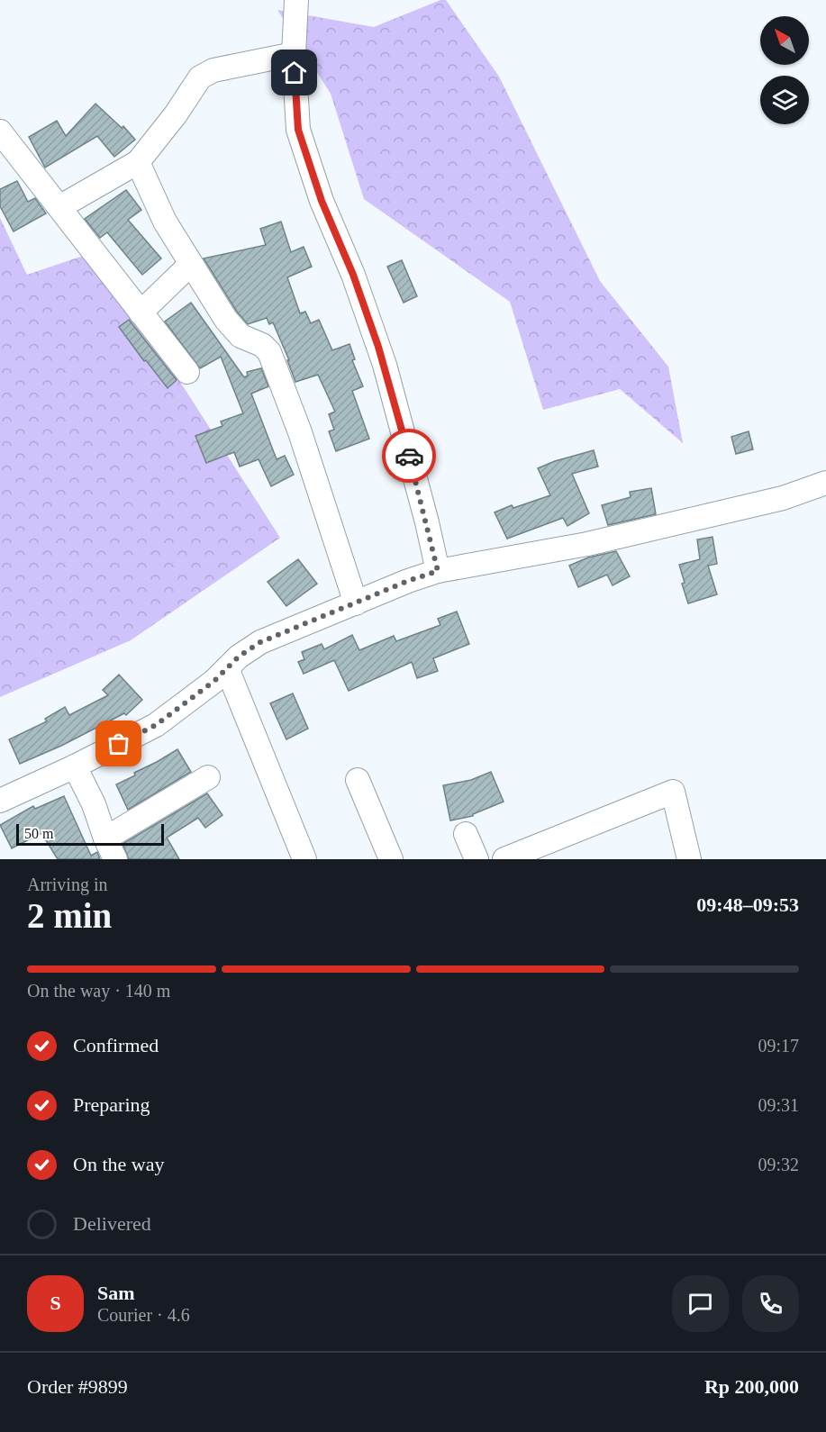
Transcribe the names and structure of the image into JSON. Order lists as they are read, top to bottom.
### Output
{
  "scale_bar": "50 m",
  "north": "top left",
  "page": {
    "scale": "50 m",
    "heading": ["2 min", "Arriving in", "09:48–09:53"],
    "panel": [
      "Sam",
      "Courier · 4.6",
      "Order #9899",
      "Rp 200,000"
    ],
    "bar": "On the way · 140 m",
    "list": [
      ["Confirmed", "09:17"],
      ["Preparing", "09:31"],
      ["On the way", "09:32"],
      "Delivered"
    ],
    "round": "S"
  }
}
